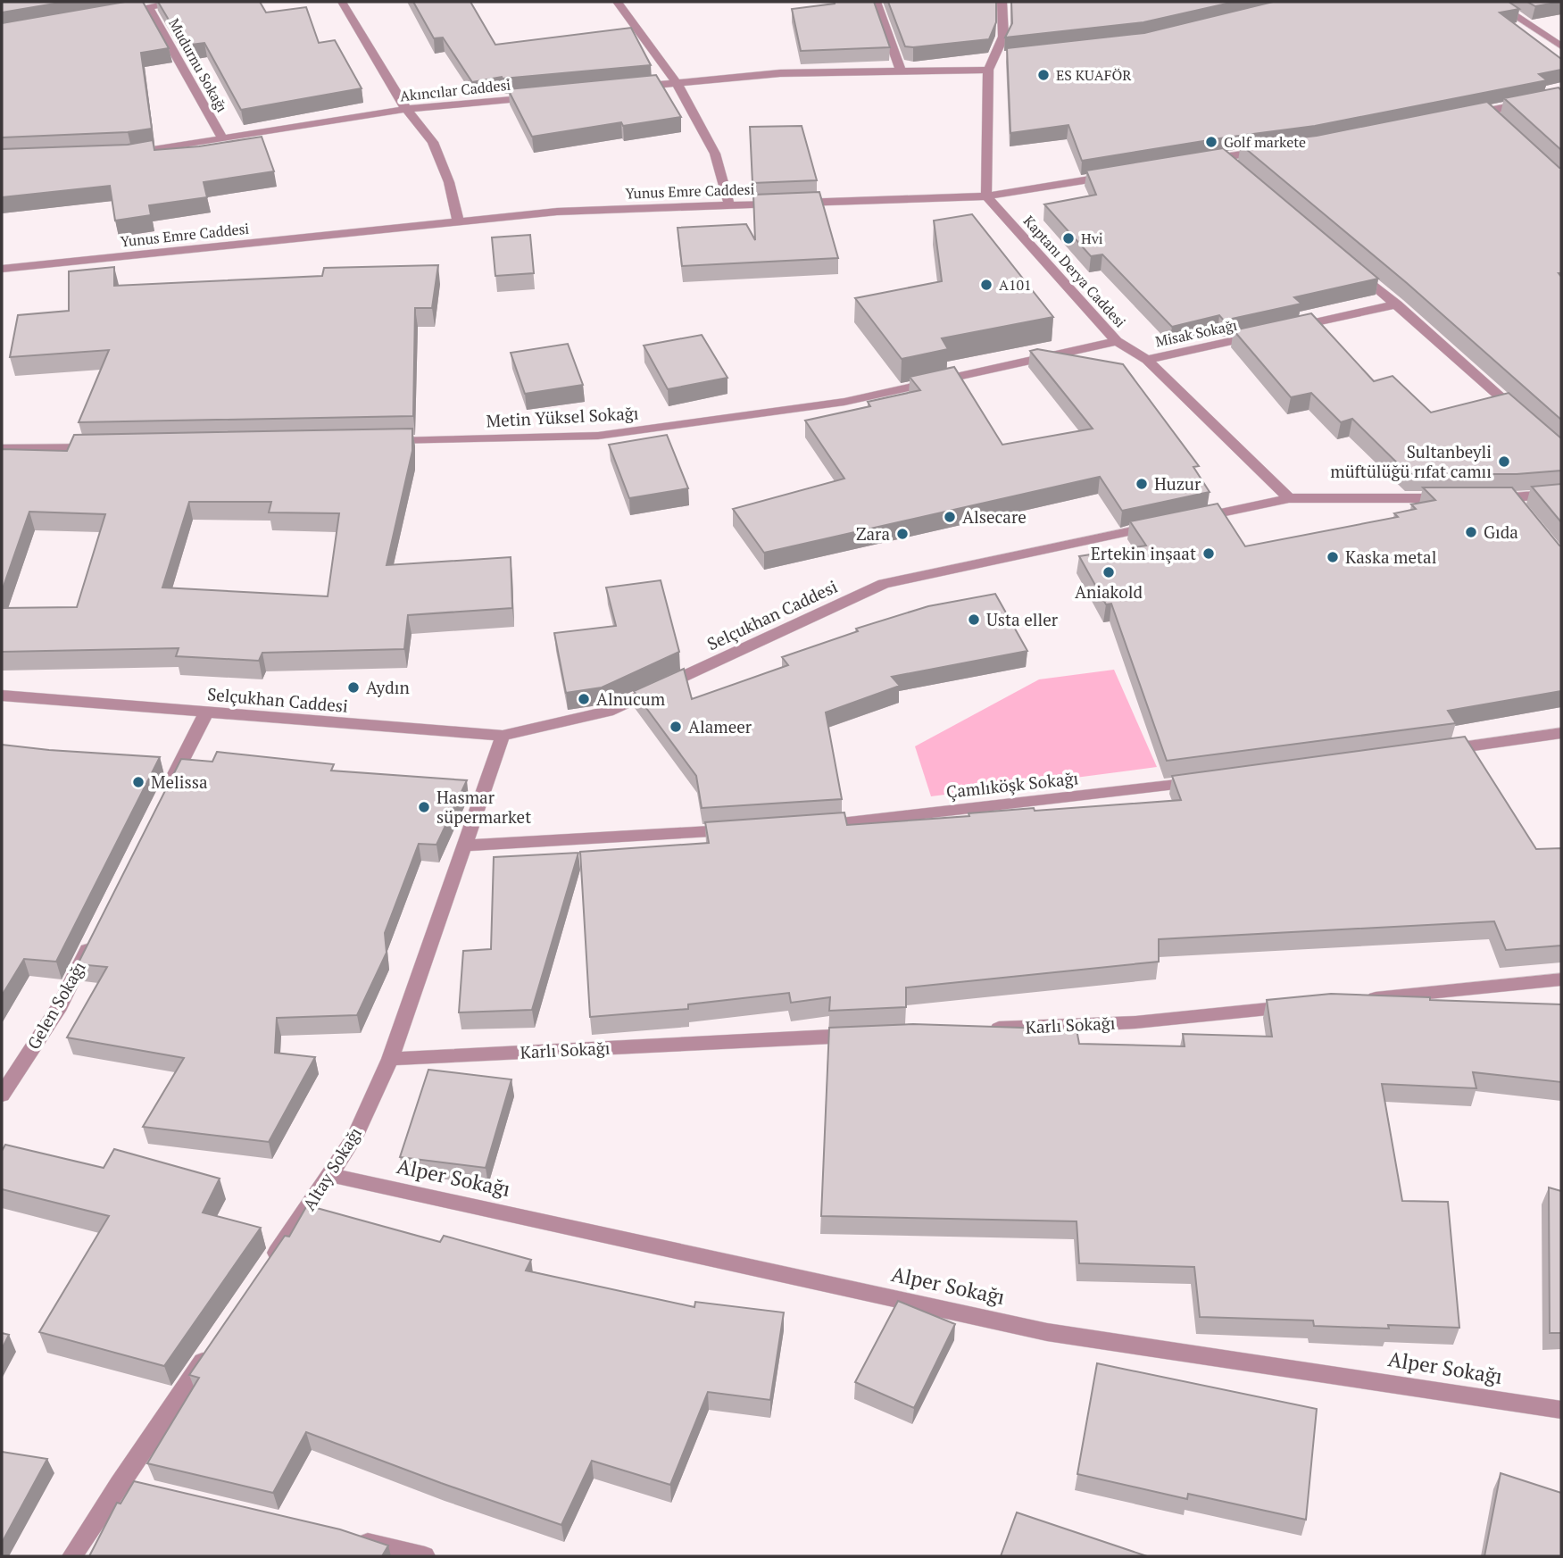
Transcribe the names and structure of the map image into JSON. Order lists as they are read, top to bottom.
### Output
{
  "streets": {
    "street": [
      "Mudurnu Sokağı",
      "Akıncılar Caddesi",
      "Yunus Emre Caddesi",
      "Kaptanı Derya Caddesi",
      "Misak Sokağı",
      "Metin Yüksel Sokağı",
      "Selçukhan Caddesi",
      "Çamlıköşk Sokağı",
      "Gelen Sokağı",
      "Karlı Sokağı",
      "Altay Sokağı",
      "Alper Sokağı"
    ]
  },
  "crossings": [
    ["Mudurnu Sokağı", "Akıncılar Caddesi"],
    ["Yunus Emre Caddesi", "Kaptanı Derya Caddesi"],
    ["Kaptanı Derya Caddesi", "Misak Sokağı"],
    ["Kaptanı Derya Caddesi", "Metin Yüksel Sokağı"],
    ["Selçukhan Caddesi", "Altay Sokağı"],
    ["Karlı Sokağı", "Altay Sokağı"],
    ["Altay Sokağı", "Alper Sokağı"]
  ],
  "places": [
    "ES KUAFÖR",
    "Golf markete",
    "Hvi",
    "A101",
    "Sultanbeyli müftülüğü rıfat camıı",
    "Huzur",
    "Alsecare",
    "Gıda",
    "Zara",
    "Ertekin inşaat",
    "Kaska metal",
    "Aniakold",
    "Usta eller",
    "Aydın",
    "Alnucum",
    "Alameer",
    "Melissa",
    "Hasmar süpermarket"
  ]
}
